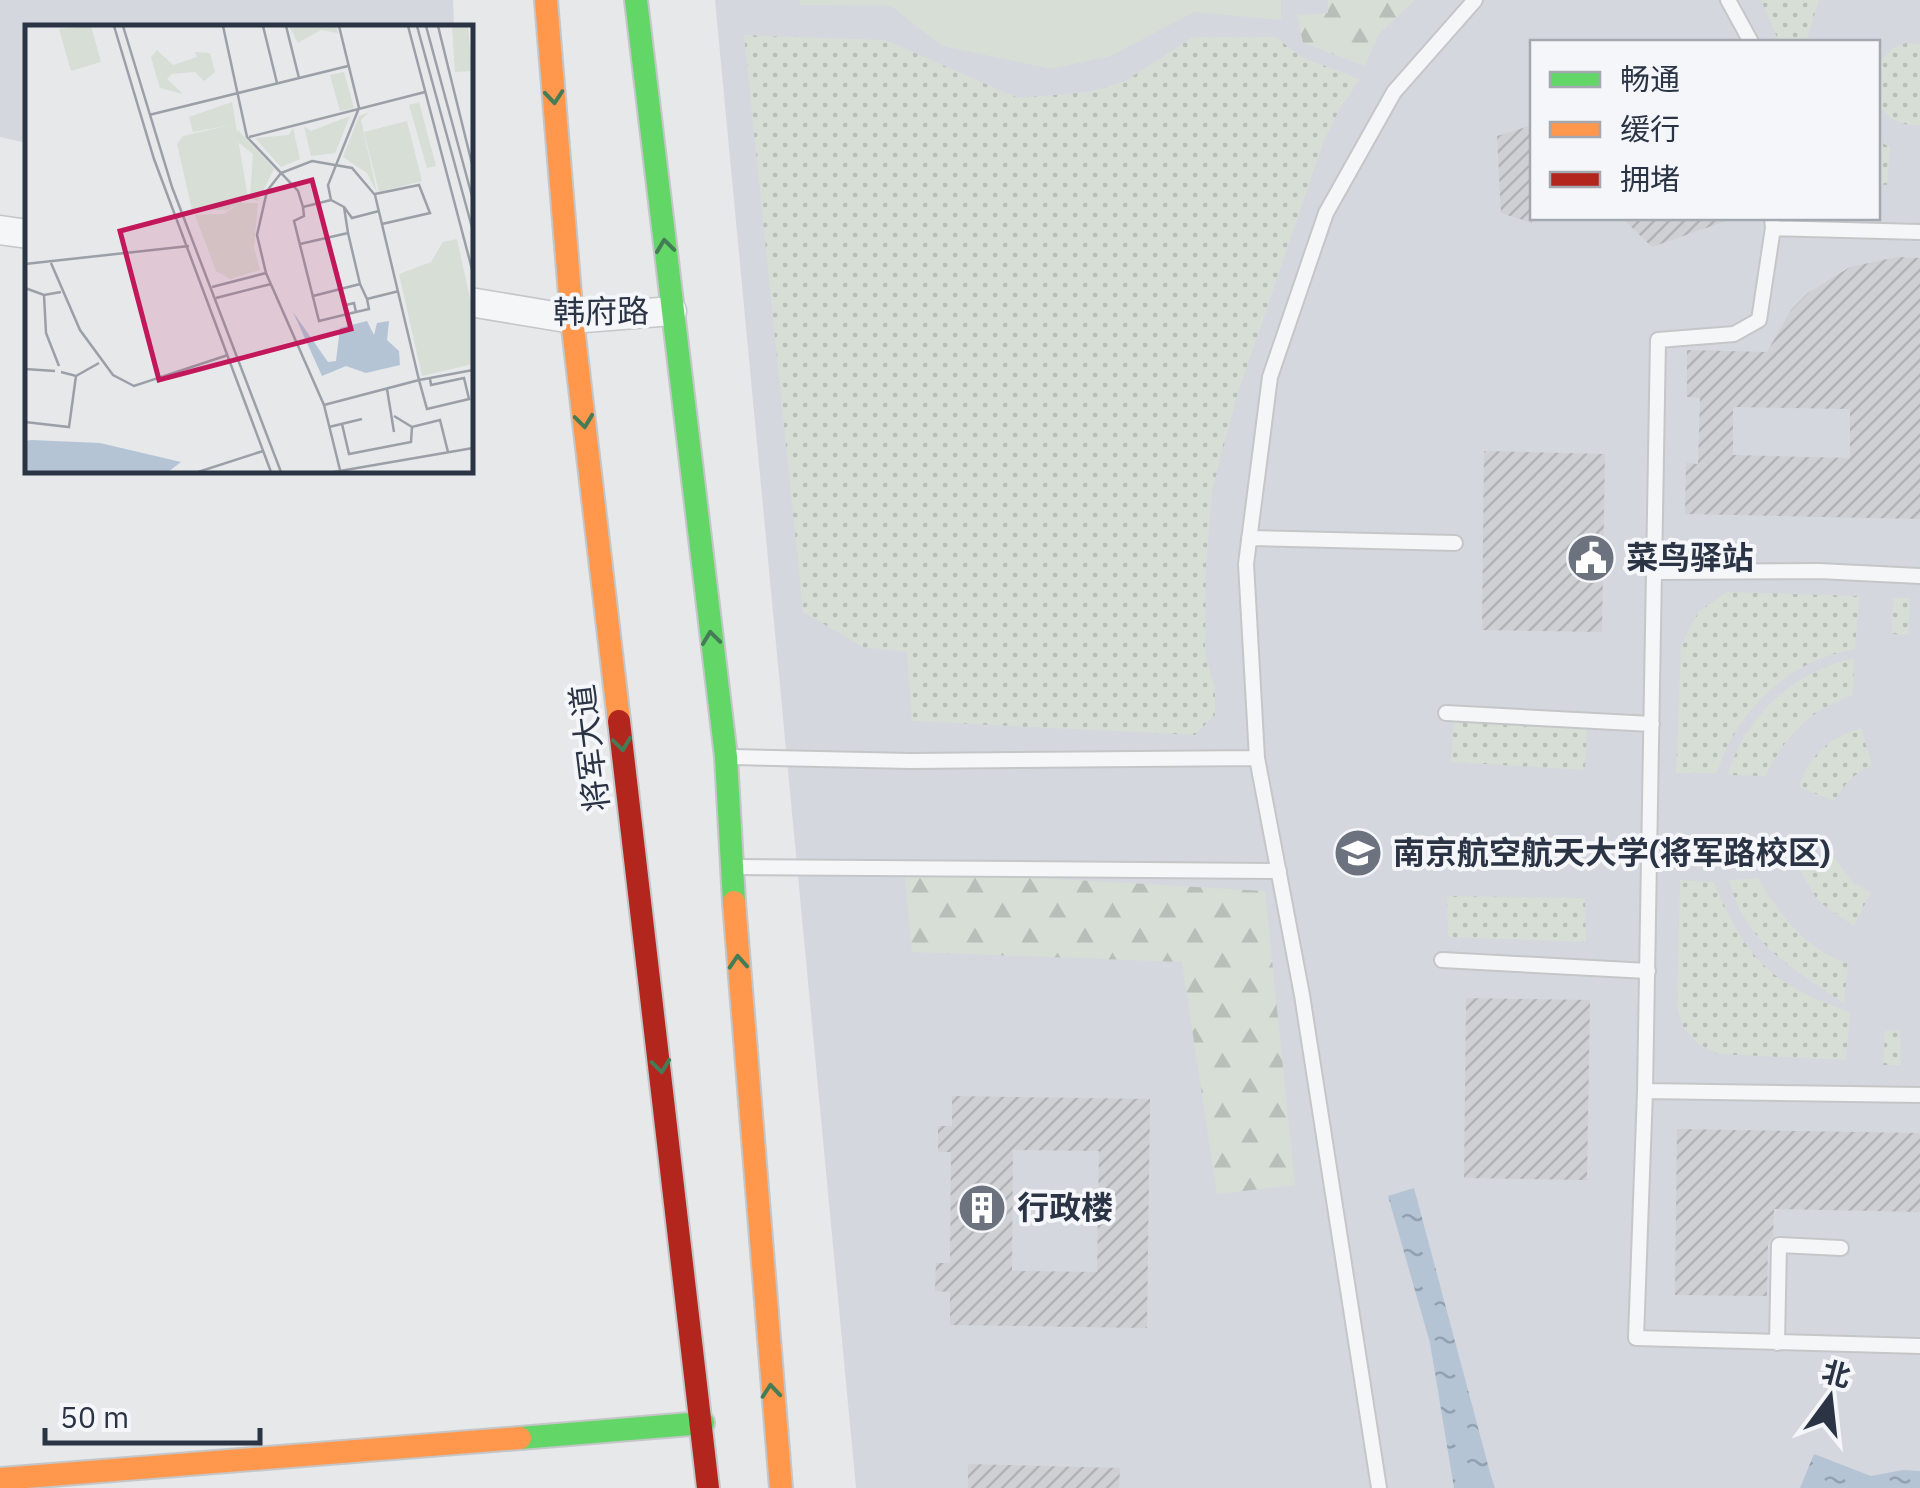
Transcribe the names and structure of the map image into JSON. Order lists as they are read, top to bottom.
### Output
{
  "streets": {
    "main road": ["将军大道"],
    "street": ["韩府路"]
  },
  "crossings": [
    ["韩府路", "将军大道"]
  ],
  "places": {
    "public building": ["菜鸟驿站"],
    "school or university": ["南京航空航天大学(将军路校区)"],
    "building": ["行政楼"]
  },
  "legend": ["畅通", "缓行", "拥堵"],
  "scale_bar": "50 m",
  "north": "top"
}
